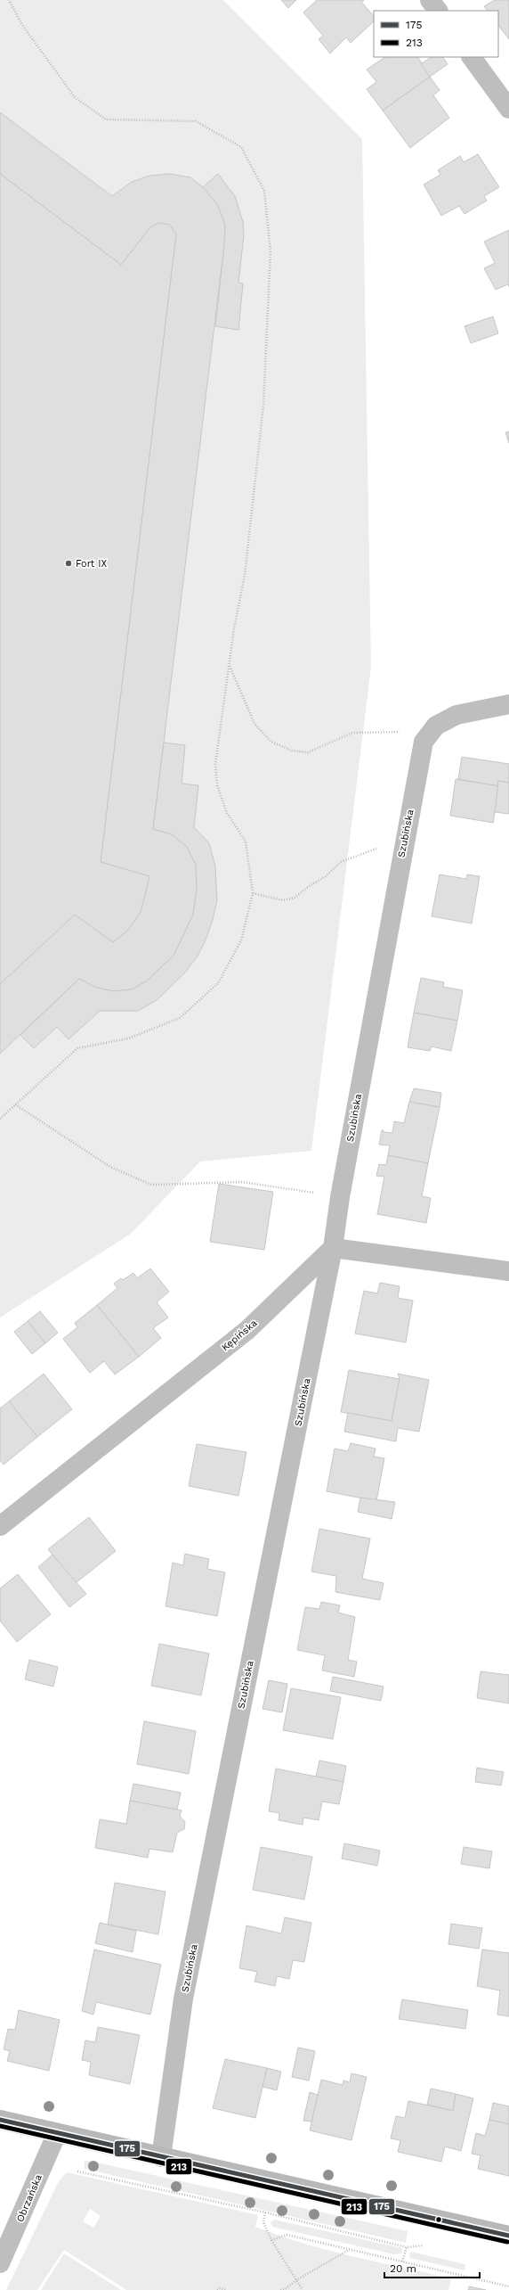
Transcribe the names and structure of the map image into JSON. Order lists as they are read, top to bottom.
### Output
{
  "streets": {
    "street": ["Szubińska", "Kępińska", "Obrzańska"]
  },
  "crossings": [
    ["Szubińska", "Kępińska"]
  ],
  "places": ["Fort IX"],
  "lines": ["transit line 175", "transit line 213"],
  "legend": ["175", "213"],
  "scale_bar": "20 m"
}
